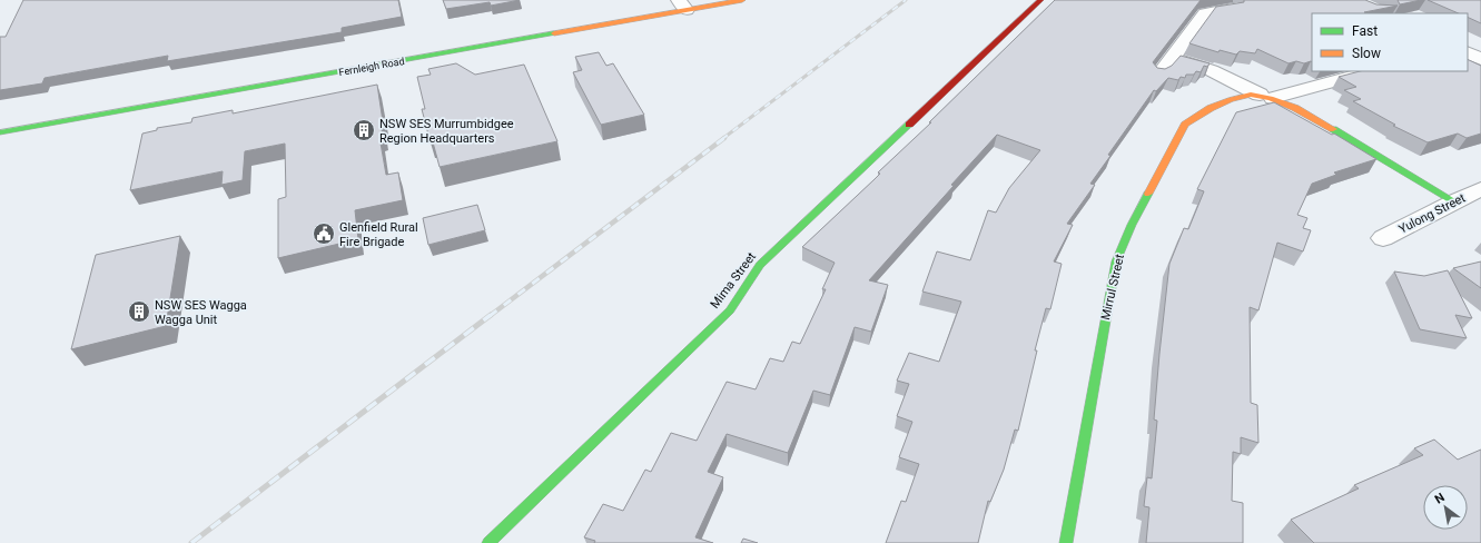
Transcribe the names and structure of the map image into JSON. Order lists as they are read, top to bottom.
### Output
{
  "streets": {
    "street": [
      "Fernleigh Road",
      "Yulong Street",
      "Mima Street",
      "Mirrul Street"
    ]
  },
  "places": {
    "building": ["NSW SES Murrumbidgee Region Headquarters", "NSW SES Wagga Wagga Unit"],
    "public building": ["Glenfield Rural Fire Brigade"]
  },
  "legend": ["Fast", "Slow"],
  "north": "top left"
}
